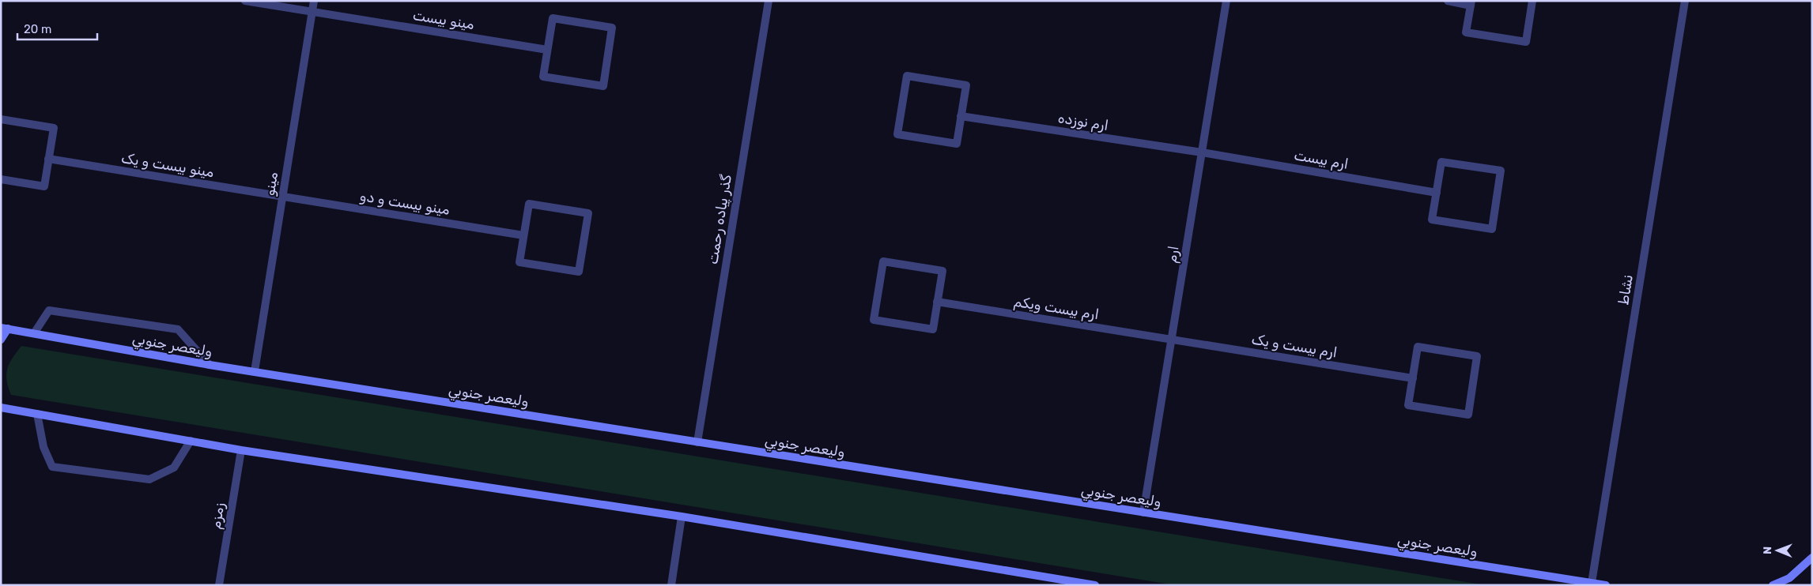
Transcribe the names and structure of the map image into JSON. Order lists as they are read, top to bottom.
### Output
{
  "streets": {
    "main road": ["وليعصر جنوبي"],
    "street": [
      "مینو بیست",
      "ارم نوزده",
      "ارم بیست",
      "مینو بیست و یک",
      "مینو",
      "مینو بیست و دو",
      "گذر پیاده رحمت",
      "ارم",
      "نشاط",
      "ارم بیست ویکم",
      "ارم بیست و یک",
      "زمزم"
    ]
  },
  "crossings": [
    ["مینو بیست", "مینو"],
    ["ارم نوزده", "ارم بیست"],
    ["ارم نوزده", "ارم"],
    ["ارم بیست", "ارم"],
    ["مینو بیست و یک", "مینو"],
    ["مینو بیست و یک", "مینو بیست و دو"],
    ["مینو", "مینو بیست و دو"],
    ["مینو", "وليعصر جنوبي"],
    ["گذر پیاده رحمت", "وليعصر جنوبي"],
    ["ارم", "ارم بیست ویکم"],
    ["ارم", "وليعصر جنوبي"],
    ["ارم", "ارم بیست و یک"],
    ["نشاط", "وليعصر جنوبي"],
    ["ارم بیست ویکم", "ارم بیست و یک"]
  ],
  "scale_bar": "20 m",
  "north": "left"
}
